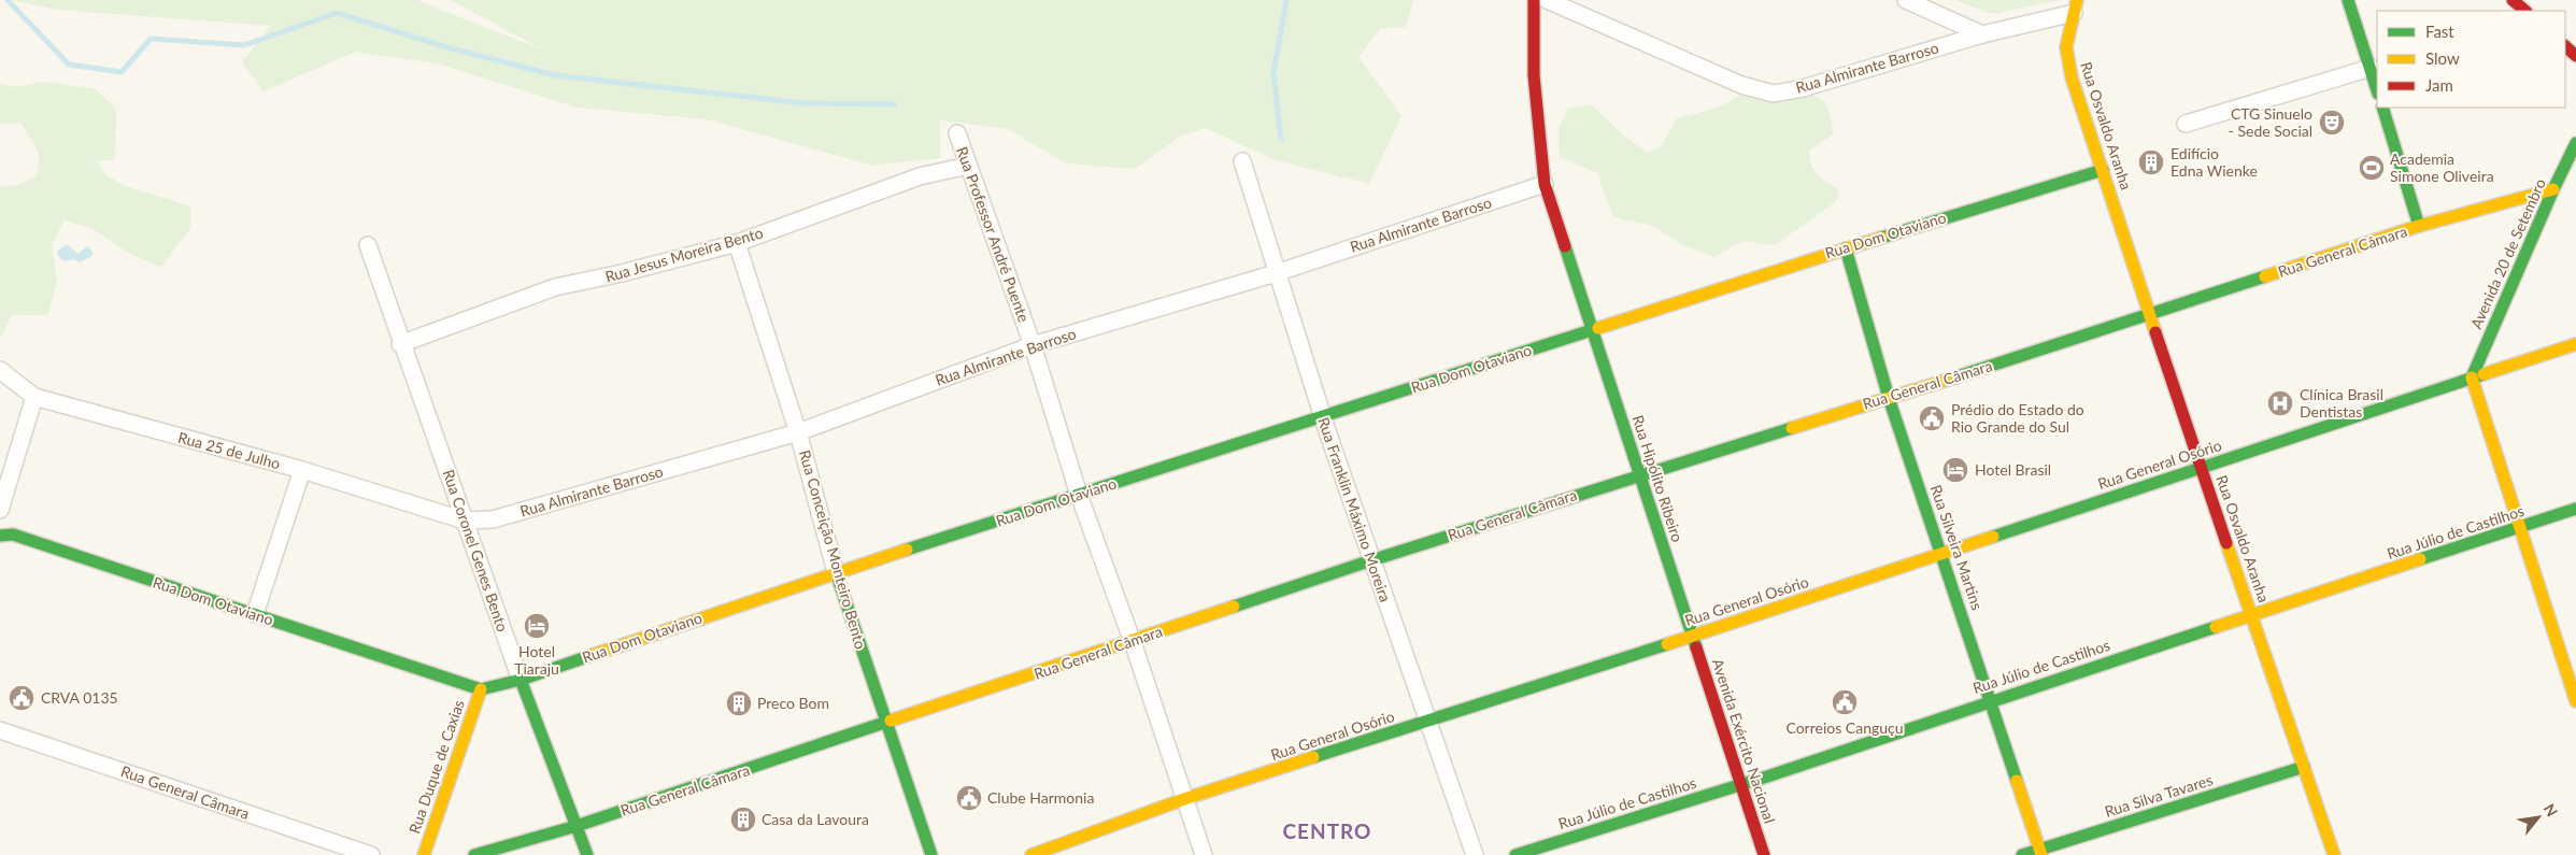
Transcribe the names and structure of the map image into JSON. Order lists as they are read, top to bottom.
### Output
{
  "streets": {
    "street": [
      "Rua Almirante Barroso",
      "Rua Osvaldo Aranha",
      "Rua Professor André Puente",
      "Rua Dom Otaviano",
      "Rua General Câmara",
      "Avenida 20 de Setembro",
      "Rua Jesus Moreira Bento",
      "Rua 25 de Julho",
      "Rua General Osório",
      "Rua Hipólito Ribeiro",
      "Rua Franklin Máximo Moreira",
      "Rua Júlio de Castilhos",
      "Rua Silveira Martins",
      "Rua Conceição Monteiro Bento",
      "Rua Coronel Genes Bento",
      "Avenida Exército Nacional",
      "Rua Duque de Caxias",
      "Rua Silva Tavares"
    ]
  },
  "crossings": [
    ["Rua Almirante Barroso", "Rua Osvaldo Aranha"],
    ["Rua Almirante Barroso", "Rua Professor André Puente"],
    ["Rua Almirante Barroso", "Rua 25 de Julho"],
    ["Rua Almirante Barroso", "Rua Hipólito Ribeiro"],
    ["Rua Almirante Barroso", "Rua Franklin Máximo Moreira"],
    ["Rua Almirante Barroso", "Rua Conceição Monteiro Bento"],
    ["Rua Almirante Barroso", "Rua Coronel Genes Bento"],
    ["Rua Osvaldo Aranha", "Rua Dom Otaviano"],
    ["Rua Osvaldo Aranha", "Rua General Câmara"],
    ["Rua Osvaldo Aranha", "Rua General Osório"],
    ["Rua Osvaldo Aranha", "Rua Júlio de Castilhos"],
    ["Rua Osvaldo Aranha", "Rua Silva Tavares"],
    ["Rua Professor André Puente", "Rua Dom Otaviano"],
    ["Rua Professor André Puente", "Rua General Câmara"],
    ["Rua Professor André Puente", "Rua Jesus Moreira Bento"],
    ["Rua Professor André Puente", "Rua General Osório"],
    ["Rua Dom Otaviano", "Rua Hipólito Ribeiro"],
    ["Rua Dom Otaviano", "Rua Franklin Máximo Moreira"],
    ["Rua Dom Otaviano", "Rua Silveira Martins"],
    ["Rua Dom Otaviano", "Rua Conceição Monteiro Bento"],
    ["Rua Dom Otaviano", "Rua Coronel Genes Bento"],
    ["Rua Dom Otaviano", "Rua Duque de Caxias"],
    ["Rua General Câmara", "Avenida 20 de Setembro"],
    ["Rua General Câmara", "Rua Hipólito Ribeiro"],
    ["Rua General Câmara", "Rua Franklin Máximo Moreira"],
    ["Rua General Câmara", "Rua Silveira Martins"],
    ["Rua General Câmara", "Rua Conceição Monteiro Bento"],
    ["Rua General Câmara", "Rua Coronel Genes Bento"],
    ["Avenida 20 de Setembro", "Rua General Osório"],
    ["Rua Jesus Moreira Bento", "Rua Conceição Monteiro Bento"],
    ["Rua Jesus Moreira Bento", "Rua Coronel Genes Bento"],
    ["Rua 25 de Julho", "Rua Coronel Genes Bento"],
    ["Rua General Osório", "Rua Hipólito Ribeiro"],
    ["Rua General Osório", "Rua Franklin Máximo Moreira"],
    ["Rua General Osório", "Rua Silveira Martins"],
    ["Rua General Osório", "Avenida Exército Nacional"],
    ["Rua Hipólito Ribeiro", "Avenida Exército Nacional"],
    ["Rua Júlio de Castilhos", "Rua Silveira Martins"],
    ["Rua Júlio de Castilhos", "Avenida Exército Nacional"],
    ["Rua Silveira Martins", "Rua Silva Tavares"]
  ],
  "districts": ["CENTRO"],
  "places": {
    "theatre": ["CTG Sinuelo - Sede Social"],
    "building": ["Edifício Edna Wienke", "Preco Bom", "Casa da Lavoura"],
    "sports": ["Academia Simone Oliveira"],
    "hospital": ["Clínica Brasil Dentistas"],
    "public building": [
      "Prédio do Estado do Rio Grande do Sul",
      "CRVA 0135",
      "Correios Canguçu",
      "Clube Harmonia"
    ],
    "hotel": ["Hotel Brasil", "Hotel Tiaraju"]
  },
  "legend": ["Fast", "Slow", "Jam"],
  "north": "top right"
}
